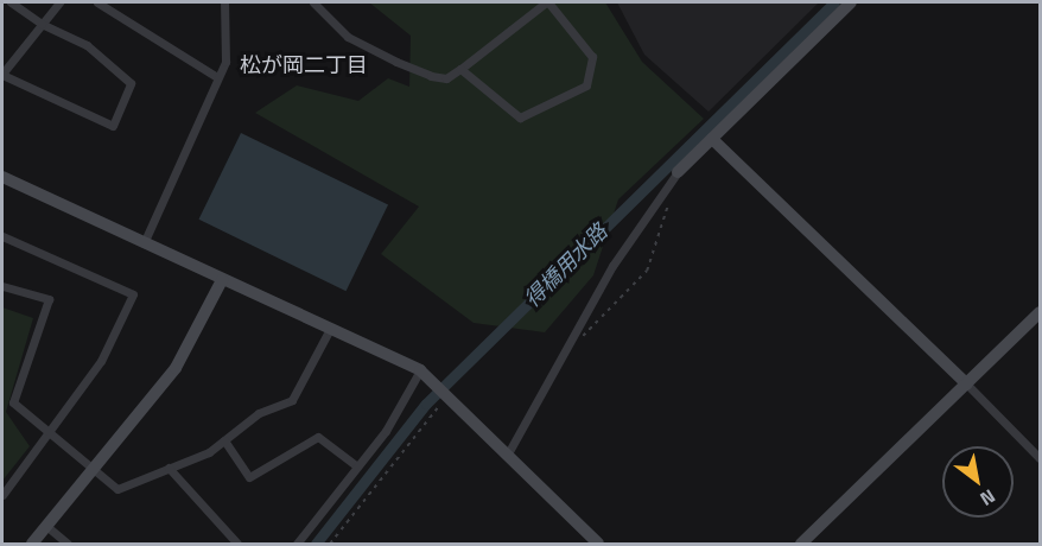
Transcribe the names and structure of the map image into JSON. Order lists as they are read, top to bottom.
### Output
{
  "districts": ["松が岡二丁目"],
  "water": ["得橋用水路"],
  "north": "bottom right"
}
